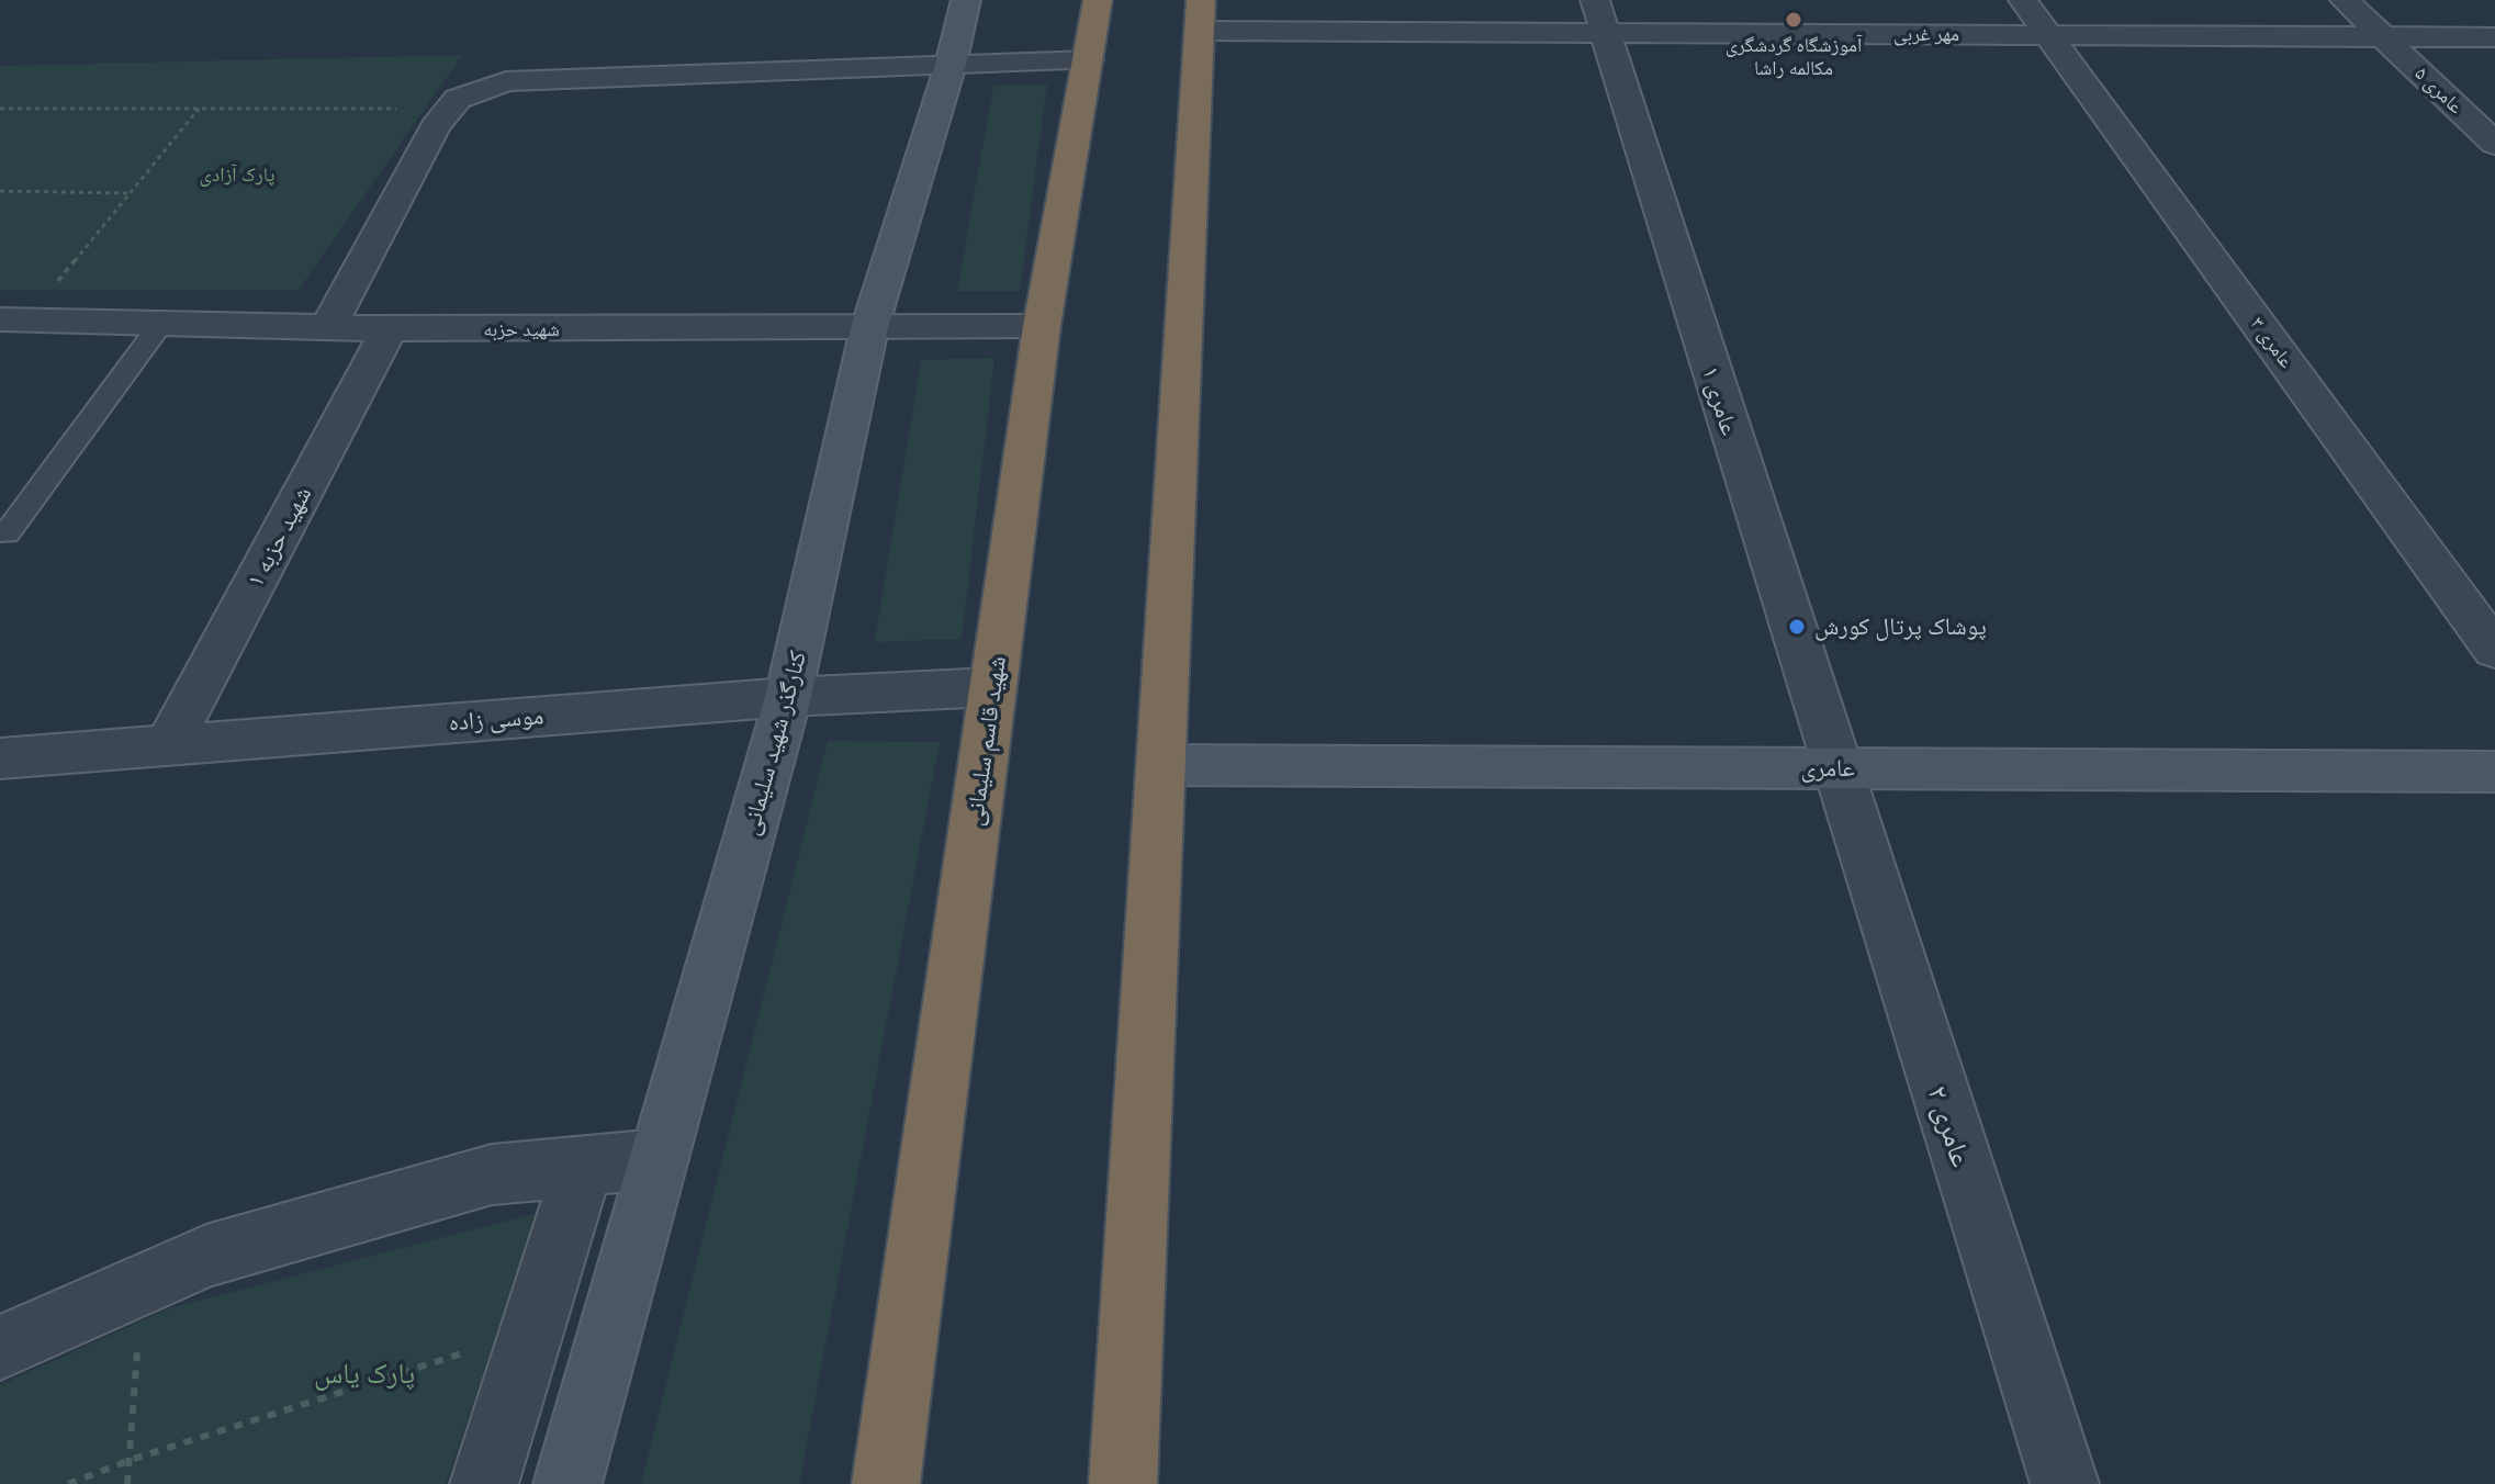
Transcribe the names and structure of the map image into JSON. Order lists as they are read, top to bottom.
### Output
{
  "streets": {
    "highway": ["شهید قاسم سلیمانی"],
    "street": [
      "مهر غربی",
      "عامری ۵",
      "شهید حزبه",
      "عامری ۳",
      "عامری ۱",
      "شهید حزبه ۱",
      "موسی زاده",
      "کنارگذر شهید سلیمانی",
      "عامری",
      "عامری ۲"
    ]
  },
  "crossings": [
    ["مهر غربی", "عامری ۵"],
    ["مهر غربی", "عامری ۳"],
    ["مهر غربی", "عامری ۱"],
    ["شهید حزبه", "شهید حزبه ۱"],
    ["شهید حزبه", "شهید قاسم سلیمانی"],
    ["شهید حزبه", "کنارگذر شهید سلیمانی"],
    ["عامری ۱", "عامری"],
    ["عامری ۱", "عامری ۲"],
    ["شهید حزبه ۱", "موسی زاده"],
    ["موسی زاده", "شهید قاسم سلیمانی"],
    ["موسی زاده", "کنارگذر شهید سلیمانی"],
    ["عامری", "عامری ۲"]
  ],
  "parks": ["پارک آزادی", "پارک یاس"],
  "places": ["آموزشگاه گردشگری مکالمه راشا", "پوشاک پرتال کورش"]
}
